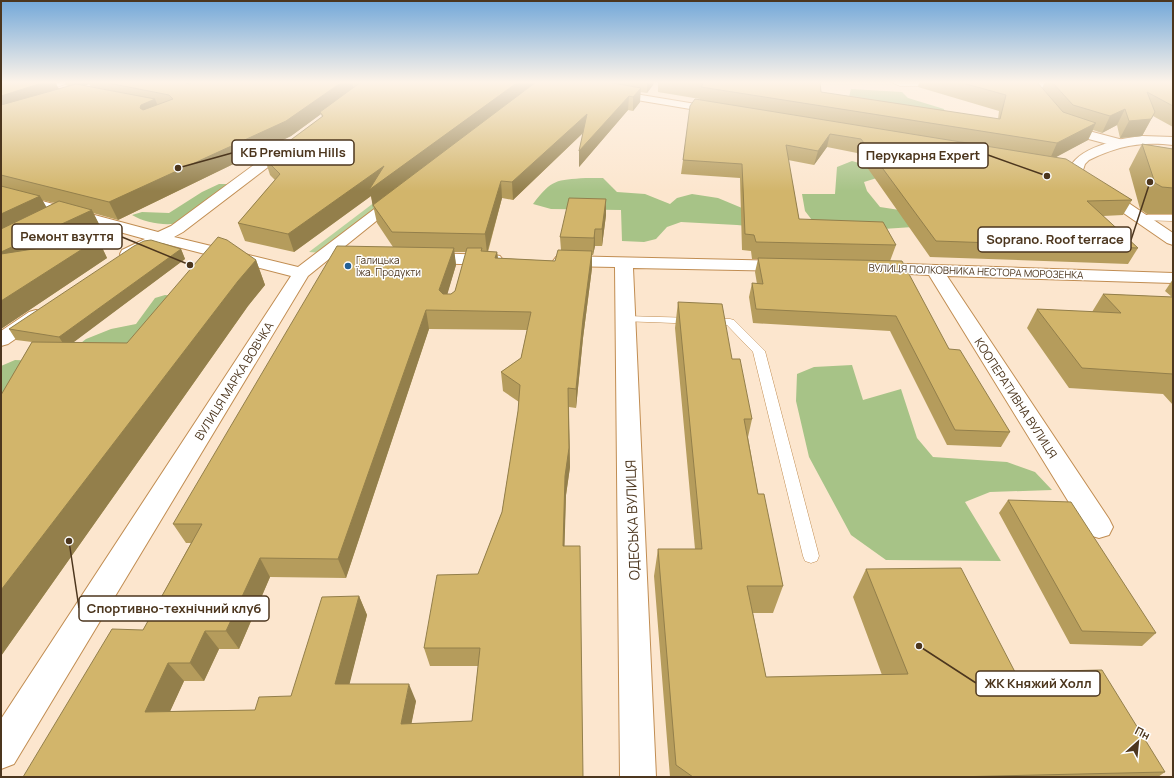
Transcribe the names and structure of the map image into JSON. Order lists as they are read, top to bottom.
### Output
{
  "streets": {
    "street": [
      "ВУЛИЦЯ ПОЛКОВНИКА НЕСТОРА МОРОЗЕНКА",
      "ВУЛИЦЯ МАРКА ВОВЧКА",
      "КООПЕРАТИВНА ВУЛИЦЯ",
      "ОДЕСЬКА ВУЛИЦЯ"
    ]
  },
  "crossings": [
    ["ВУЛИЦЯ ПОЛКОВНИКА НЕСТОРА МОРОЗЕНКА", "КООПЕРАТИВНА ВУЛИЦЯ"]
  ],
  "places": [
    "КБ Premium Hills",
    "Перукарня Expert",
    "Soprano. Roof terrace",
    "Ремонт взуття",
    "Галицька Їжа. Продукти",
    "Спортивно-технічний клуб",
    "ЖК Княжий Холл"
  ],
  "north": "top right"
}
